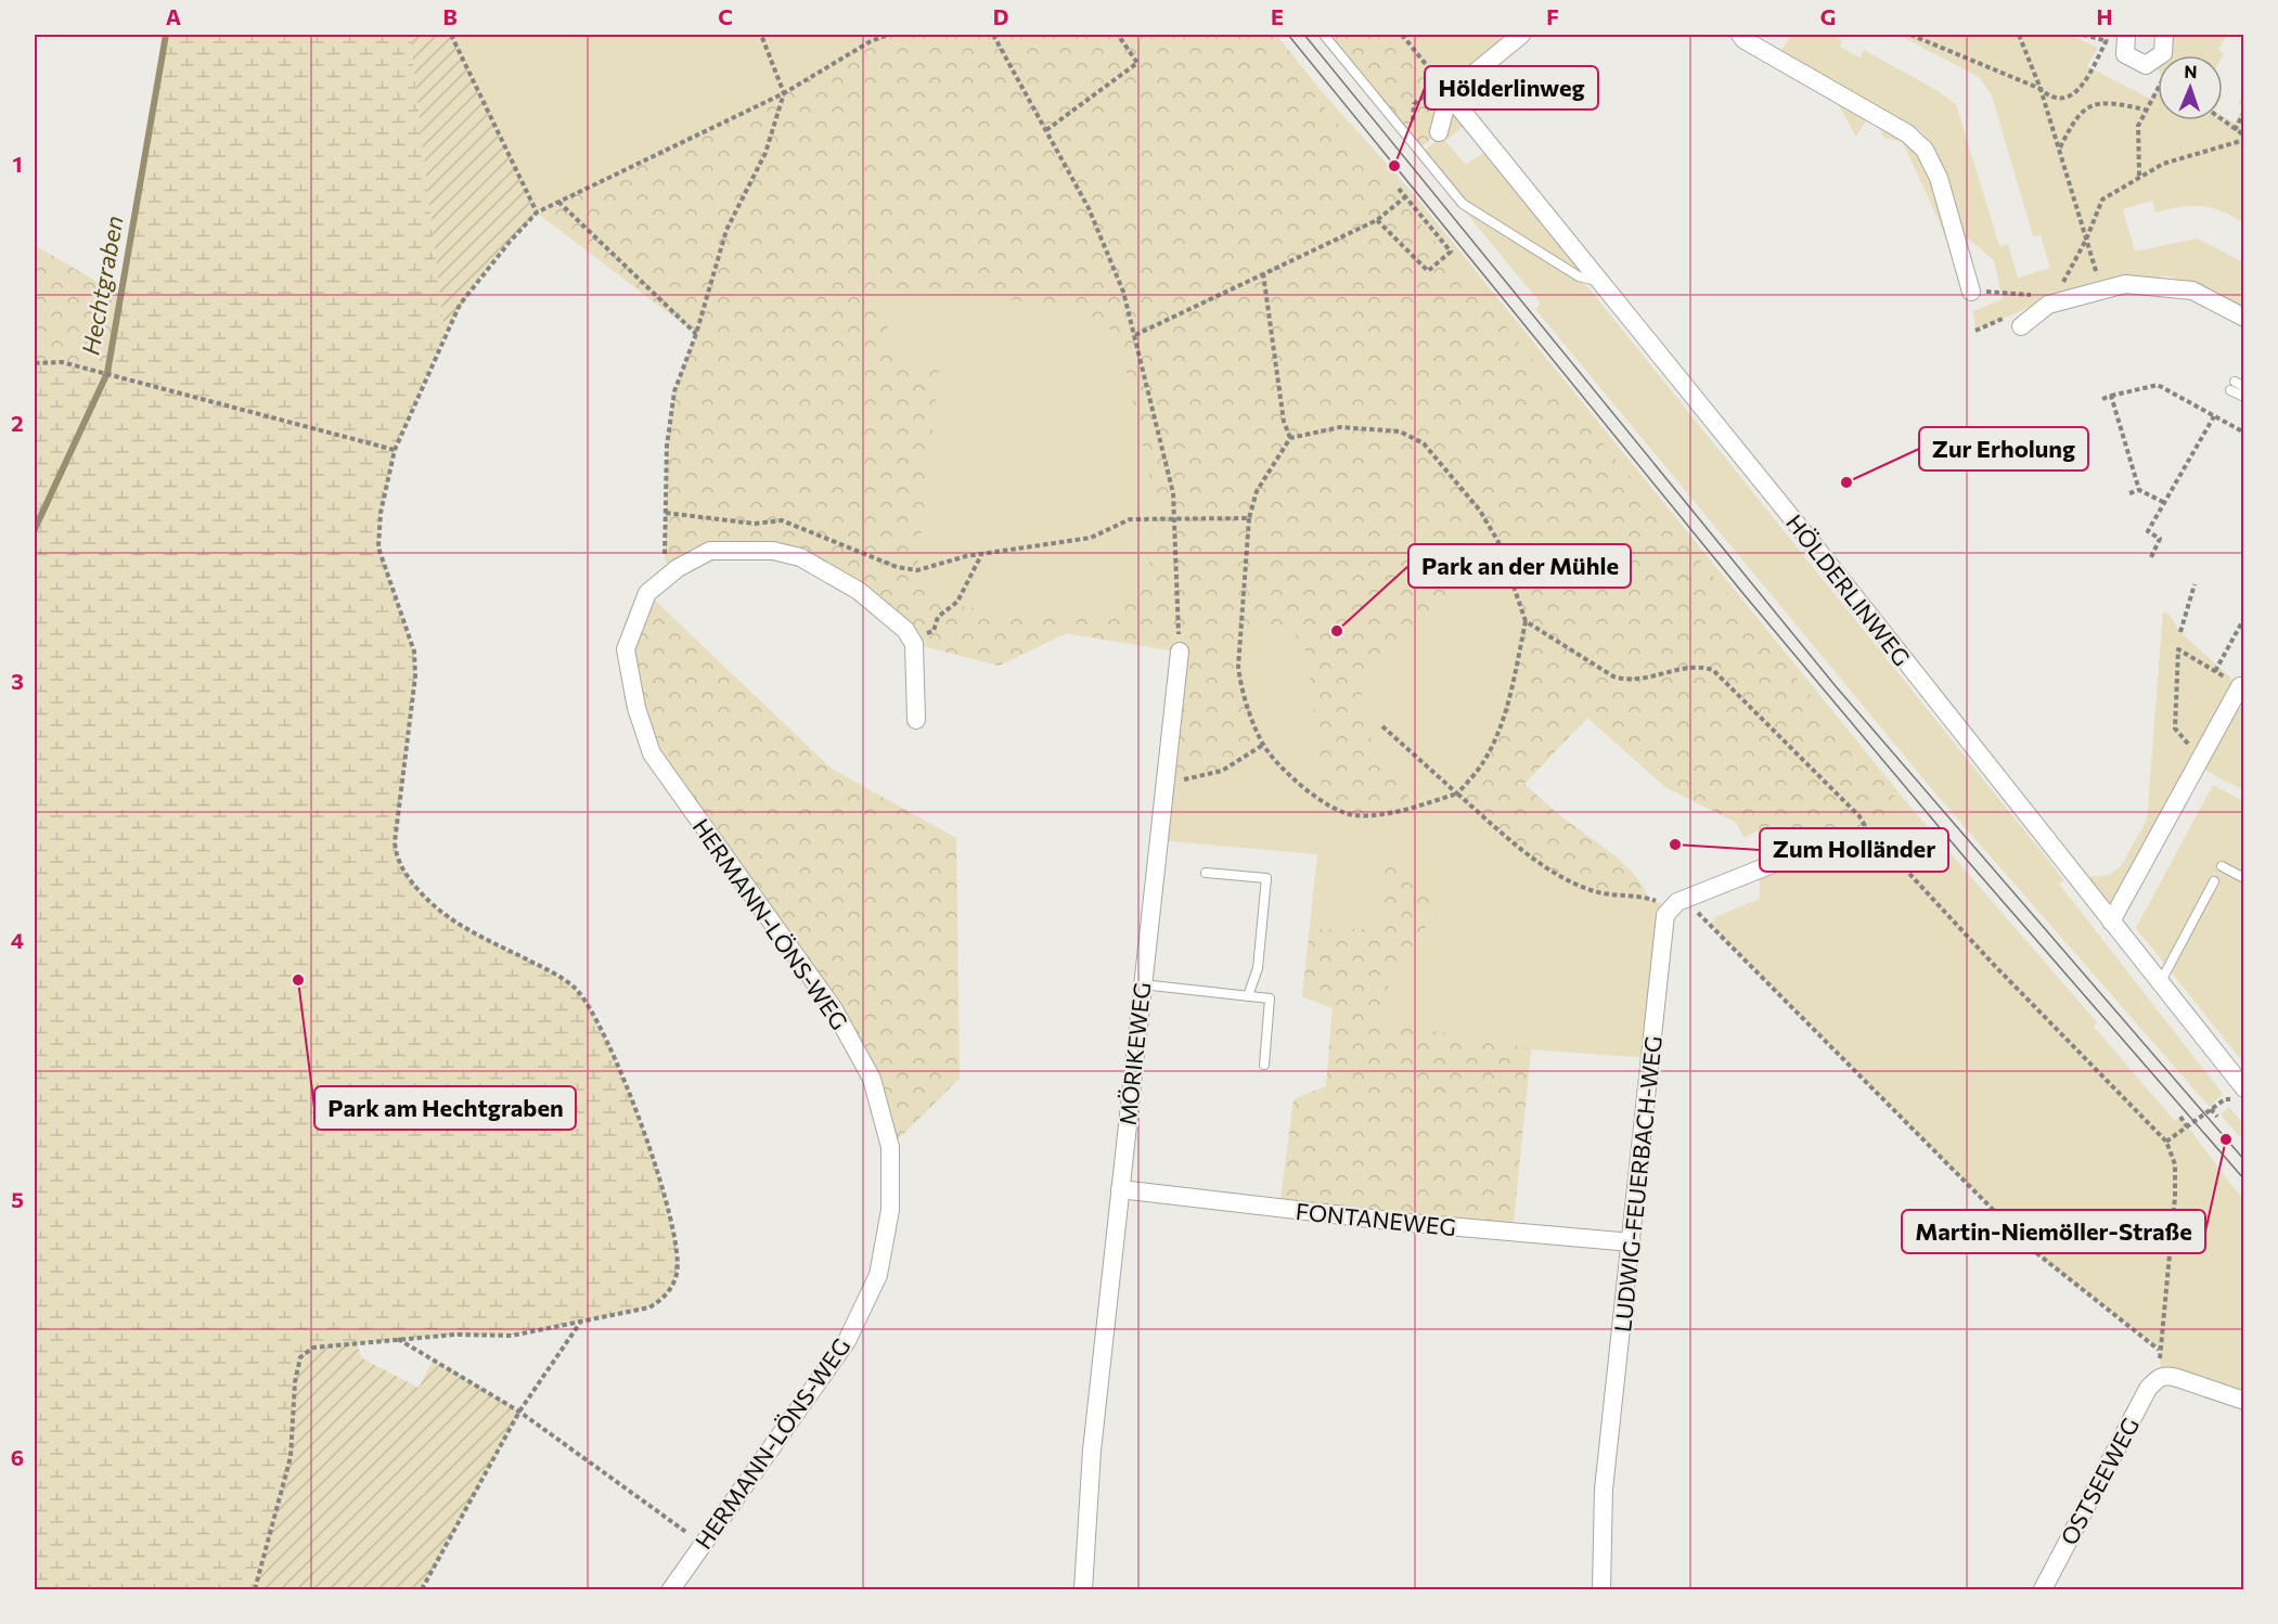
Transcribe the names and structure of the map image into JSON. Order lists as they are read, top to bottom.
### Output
{
  "streets": {
    "street": [
      "HÖLDERLINWEG",
      "HERMANN-LÖNS-WEG",
      "MÖRIKEWEG",
      "LUDWIG-FEUERBACH-WEG",
      "FONTANEWEG",
      "OSTSEEWEG"
    ]
  },
  "crossings": [
    ["MÖRIKEWEG", "FONTANEWEG"],
    ["LUDWIG-FEUERBACH-WEG", "FONTANEWEG"]
  ],
  "water": ["Hechtgraben"],
  "places": [
    "Hölderlinweg",
    "Zur Erholung",
    "Park an der Mühle",
    "Zum Holländer",
    "Park am Hechtgraben",
    "Martin-Niemöller-Straße"
  ],
  "north": "top",
  "grid": {
    "columns": [
      "A",
      "B",
      "C",
      "D",
      "E",
      "F",
      "G",
      "H"
    ],
    "rows": [
      "1",
      "2",
      "3",
      "4",
      "5",
      "6"
    ]
  }
}
